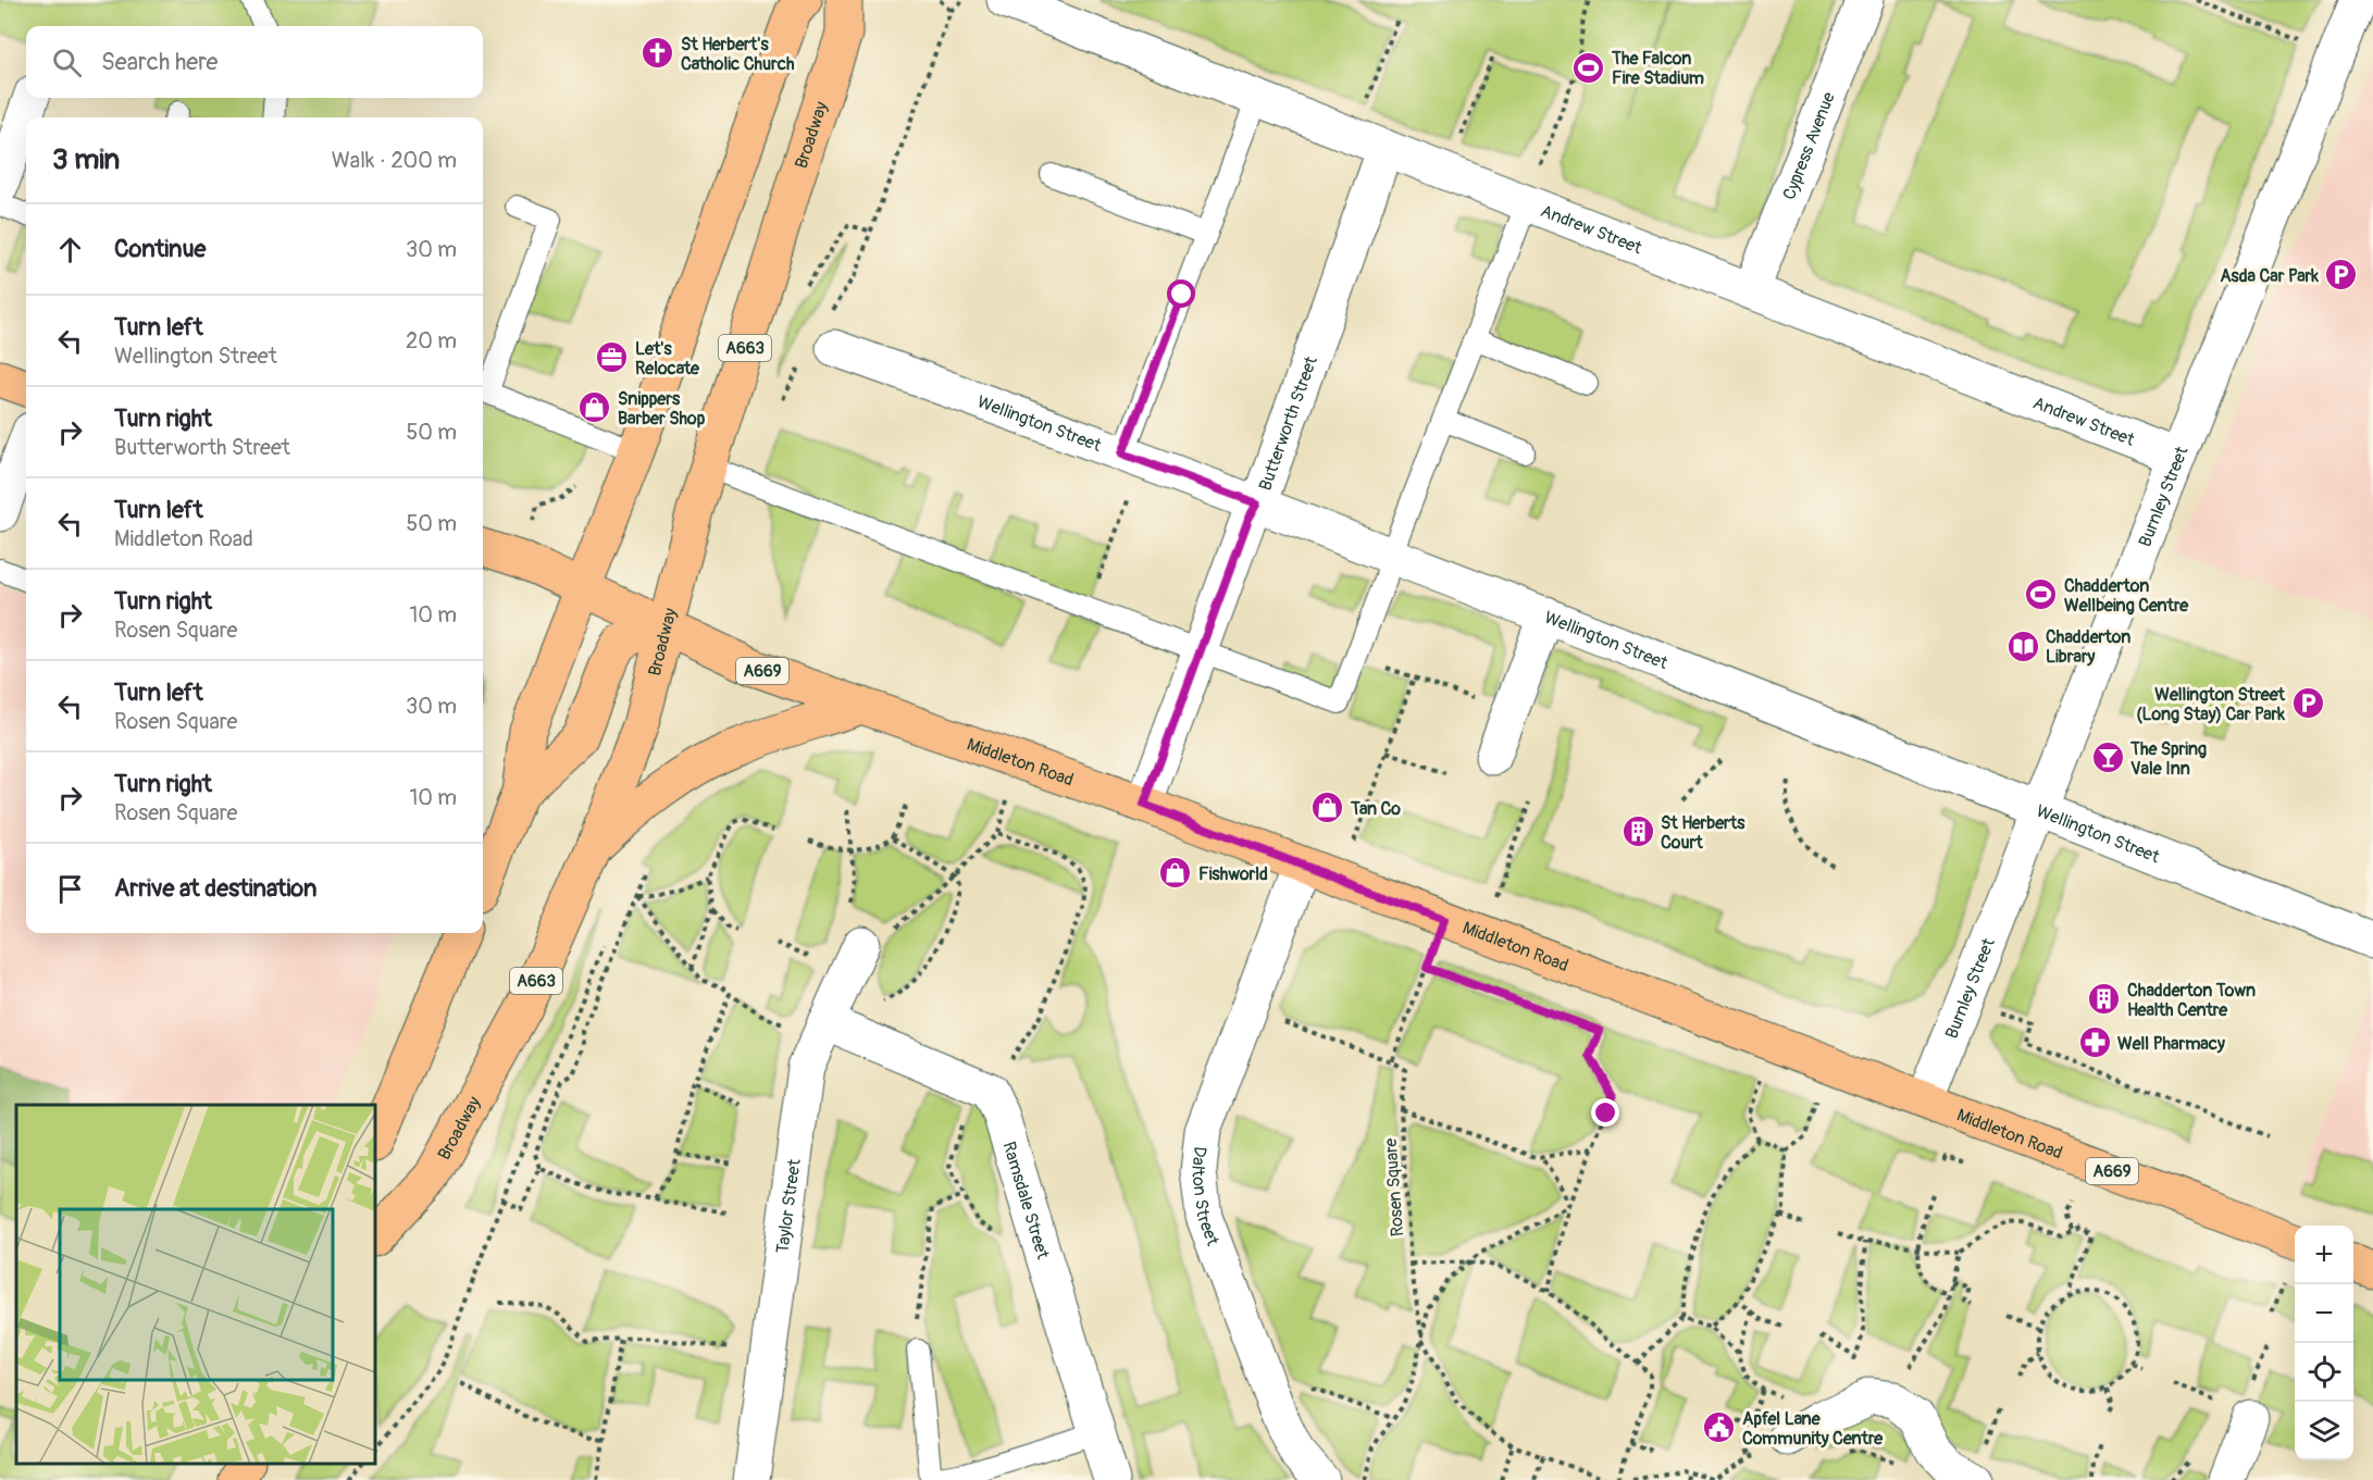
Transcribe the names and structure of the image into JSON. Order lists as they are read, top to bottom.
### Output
{
  "streets": {
    "main road": [
      "Broadway",
      "A663",
      "A669",
      "Middleton Road"
    ],
    "street": [
      "Cypress Avenue",
      "Andrew Street",
      "Wellington Street",
      "Butterworth Street",
      "Burnley Street",
      "Dalton Street",
      "Ramsdale Street",
      "Taylor Street"
    ],
    "path": ["Rosen Square"]
  },
  "crossings": [
    ["Broadway", "Middleton Road"],
    ["Cypress Avenue", "Andrew Street"],
    ["Andrew Street", "Butterworth Street"],
    ["Andrew Street", "Burnley Street"],
    ["Wellington Street", "Butterworth Street"],
    ["Wellington Street", "Burnley Street"],
    ["Butterworth Street", "Middleton Road"],
    ["Burnley Street", "Middleton Road"],
    ["Middleton Road", "Dalton Street"],
    ["Ramsdale Street", "Taylor Street"]
  ],
  "places": {
    "church": ["St Herbert's Catholic Church"],
    "sports": ["The Falcon Fire Stadium", "Chadderton Wellbeing Centre"],
    "parking": ["Asda Car Park", "Wellington Street (Long Stay) Car Park"],
    "office": ["Let's Relocate"],
    "shop": ["Snippers Barber Shop", "Tan Co", "Fishworld"],
    "library": ["Chadderton Library"],
    "bar": ["The Spring Vale Inn"],
    "building": ["St Herberts Court", "Chadderton Town Health Centre"],
    "pharmacy": ["Well Pharmacy"],
    "public building": ["Apfel Lane Community Centre"]
  },
  "page": {
    "search": "Search here",
    "heading": ["3 min", "Walk · 200 m"],
    "list": [
      ["Continue", "30 m"],
      ["Turn left", "Wellington Street", "20 m"],
      ["Turn right", "Butterworth Street", "50 m"],
      ["Turn left", "Middleton Road", "50 m"],
      ["Turn right", "Rosen Square", "10 m"],
      ["Turn left", "Rosen Square", "30 m"],
      ["Turn right", "Rosen Square", "10 m"],
      "Arrive at destination"
    ],
    "map_buttons": ["+", "−"]
  }
}
